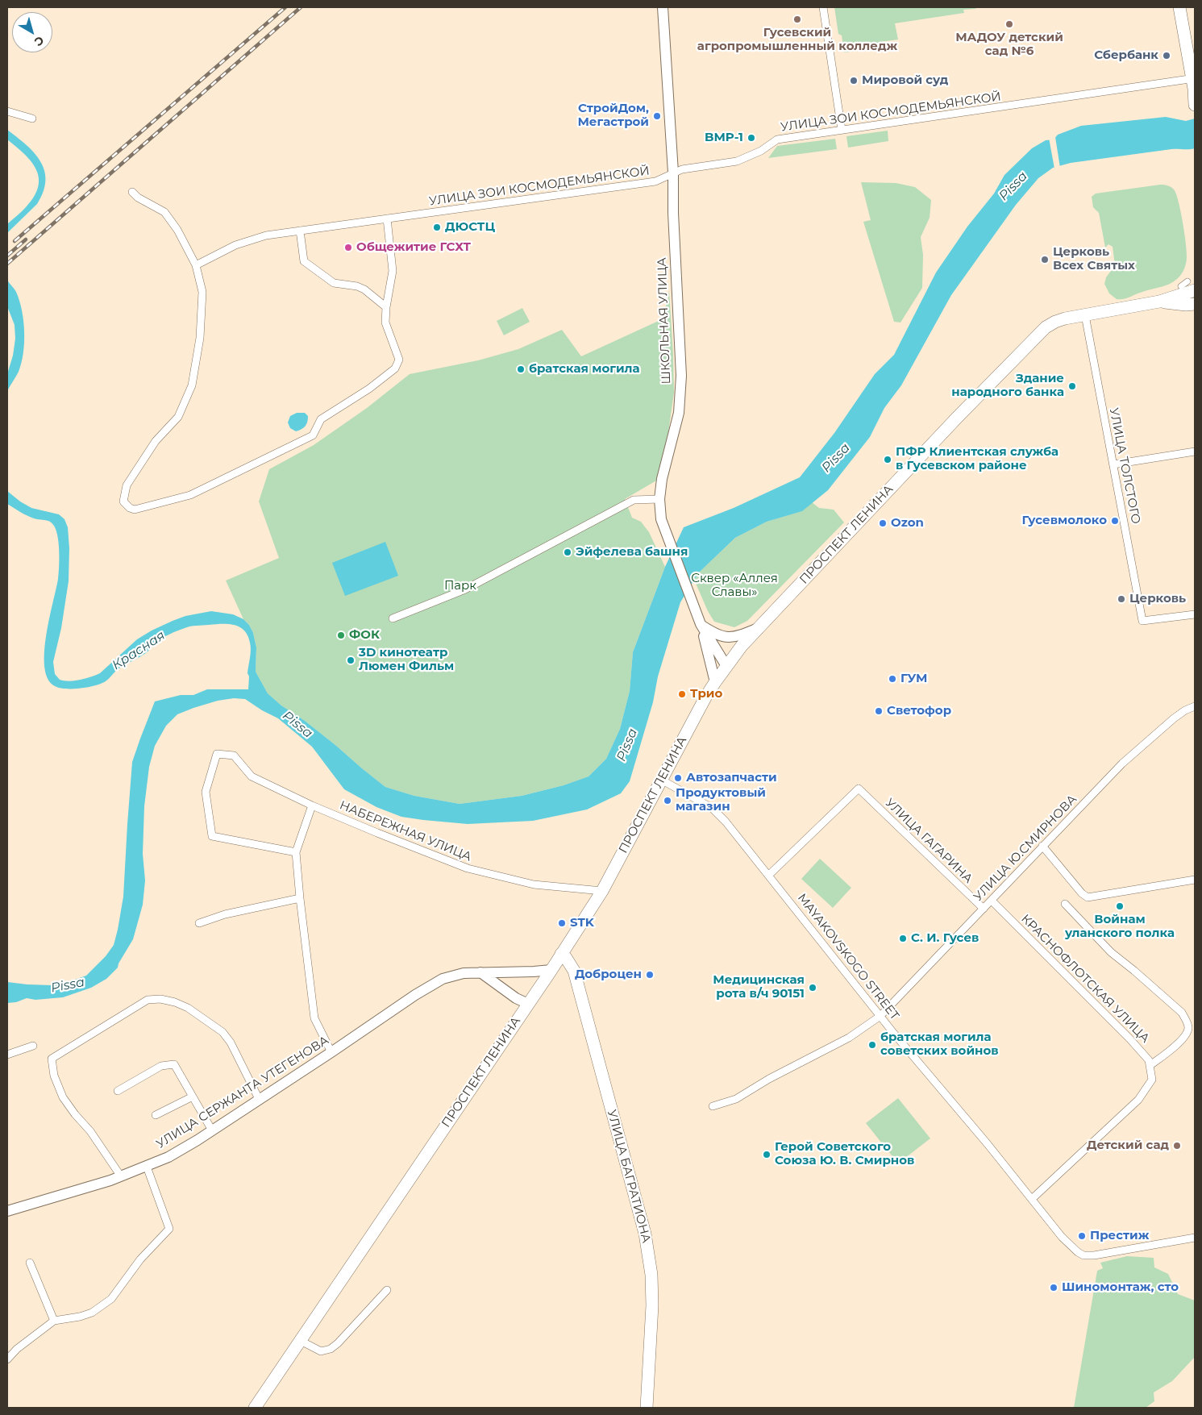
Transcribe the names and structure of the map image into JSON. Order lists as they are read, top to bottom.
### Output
{
  "streets": {
    "main road": [
      "ШКОЛЬНАЯ УЛИЦА",
      "ПРОСПЕКТ ЛЕНИНА",
      "УЛИЦА СЕРЖАНТА УТЕГЕНОВА",
      "УЛИЦА БАГРАТИОНА"
    ],
    "street": [
      "УЛИЦА ЗОИ КОСМОДЕМЬЯНСКОЙ",
      "УЛИЦА ТОЛСТОГО",
      "НАБЕРЕЖНАЯ УЛИЦА",
      "УЛИЦА ГАГАРИНА",
      "УЛИЦА Ю.СМИРНОВА",
      "MAYAKOVSKOGO STREET",
      "КРАСНОФЛОТСКАЯ УЛИЦА"
    ]
  },
  "crossings": [
    ["УЛИЦА ЗОИ КОСМОДЕМЬЯНСКОЙ", "ШКОЛЬНАЯ УЛИЦА"],
    ["ШКОЛЬНАЯ УЛИЦА", "ПРОСПЕКТ ЛЕНИНА"],
    ["УЛИЦА ТОЛСТОГО", "ПРОСПЕКТ ЛЕНИНА"],
    ["ПРОСПЕКТ ЛЕНИНА", "НАБЕРЕЖНАЯ УЛИЦА"],
    ["ПРОСПЕКТ ЛЕНИНА", "MAYAKOVSKOGO STREET"],
    ["ПРОСПЕКТ ЛЕНИНА", "УЛИЦА СЕРЖАНТА УТЕГЕНОВА"],
    ["ПРОСПЕКТ ЛЕНИНА", "УЛИЦА БАГРАТИОНА"],
    ["УЛИЦА ГАГАРИНА", "УЛИЦА Ю.СМИРНОВА"],
    ["УЛИЦА ГАГАРИНА", "MAYAKOVSKOGO STREET"],
    ["УЛИЦА Ю.СМИРНОВА", "MAYAKOVSKOGO STREET"],
    ["УЛИЦА Ю.СМИРНОВА", "КРАСНОФЛОТСКАЯ УЛИЦА"]
  ],
  "water": ["Pissa", "Красная"],
  "parks": ["Сквер «Аллея Славы»", "Парк"],
  "places": [
    "Гусевский агропромышленный колледж",
    "МАДОУ детский сад №6",
    "Сбербанк",
    "Мировой суд",
    "СтройДом, Мегастрой",
    "BMP-1",
    "ДЮСТЦ",
    "Общежитие ГСХТ",
    "Церковь Всех Святых",
    "братская могила",
    "Здание народного банка",
    "ПФР Клиентская служба в Гусевском районе",
    "Гусевмолоко",
    "Ozon",
    "Эйфелева башня",
    "Церковь",
    "ФОК",
    "3D кинотеатр Люмен Фильм",
    "ГУМ",
    "Трио",
    "Светофор",
    "Автозапчасти",
    "Продуктовый магазин",
    "Войнам уланского полка",
    "STK",
    "С. И. Гусев",
    "Доброцен",
    "Медицинская рота в/ч 90151",
    "братская могила советских войнов",
    "Детский сад",
    "Герой Советского Союза Ю. В. Смирнов",
    "Престиж",
    "Шиномонтаж, сто"
  ],
  "north": "bottom right"
}
